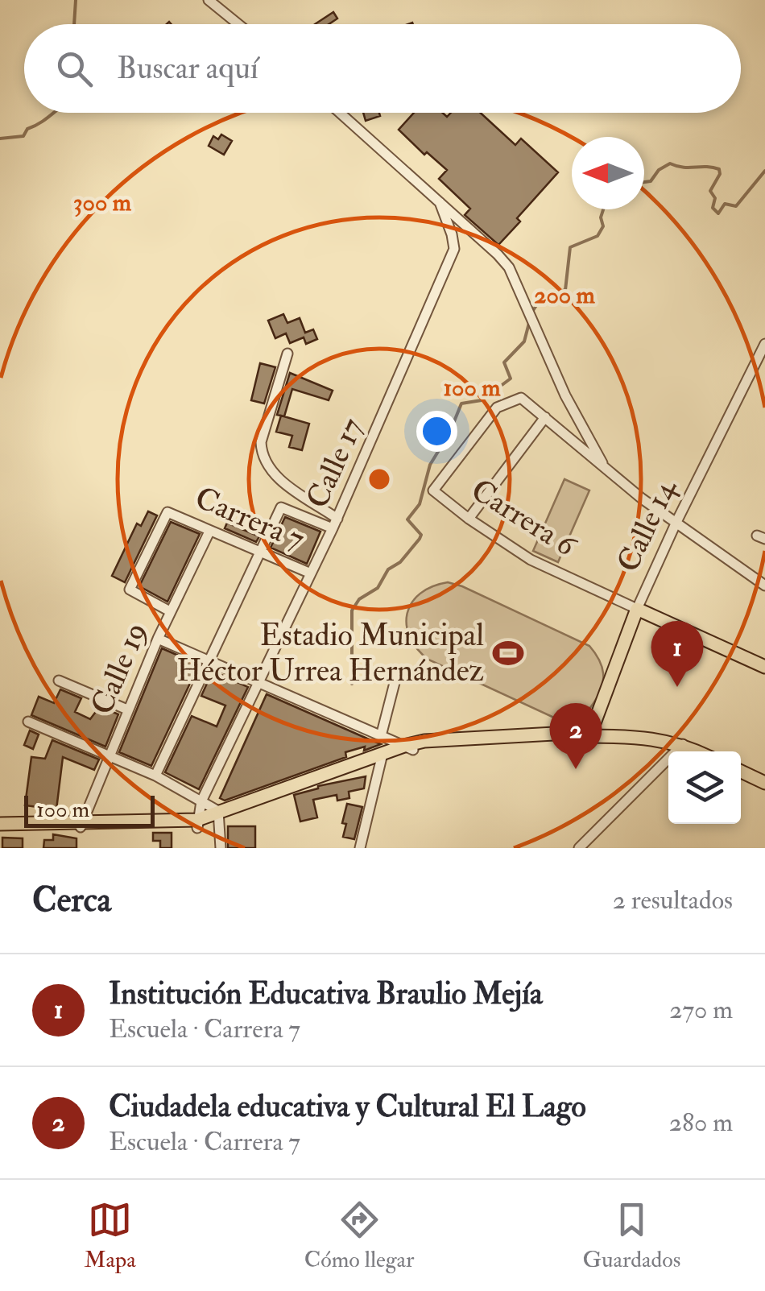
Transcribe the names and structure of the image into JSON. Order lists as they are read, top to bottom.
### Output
{
  "streets": {
    "main road": ["Carrera 6", "Calle 14"],
    "street": ["Calle 17", "Carrera 7", "Calle 19"]
  },
  "crossings": [
    ["Calle 17", "Carrera 7"],
    ["Carrera 6", "Calle 14"],
    ["Carrera 7", "Calle 19"]
  ],
  "places": {
    "sports": ["Estadio Municipal Héctor Urrea Hernández"]
  },
  "scale_bar": "100 m",
  "north": "left",
  "page": {
    "search": "Buscar aquí",
    "pins": ["1", "2"],
    "scale": "100 m",
    "heading": ["Cerca", "2 resultados"],
    "list": [
      {
        "mark": "1",
        "name": "Institución Educativa Braulio Mejía",
        "note": "Escuela · Carrera 7",
        "value": "270 m"
      },
      {
        "mark": "2",
        "name": "Ciudadela educativa y Cultural El Lago",
        "note": "Escuela · Carrera 7",
        "value": "280 m"
      }
    ],
    "nav": ["Mapa", "Cómo llegar", "Guardados"]
  },
  "rings": ["300 m", "200 m", "100 m"]
}
